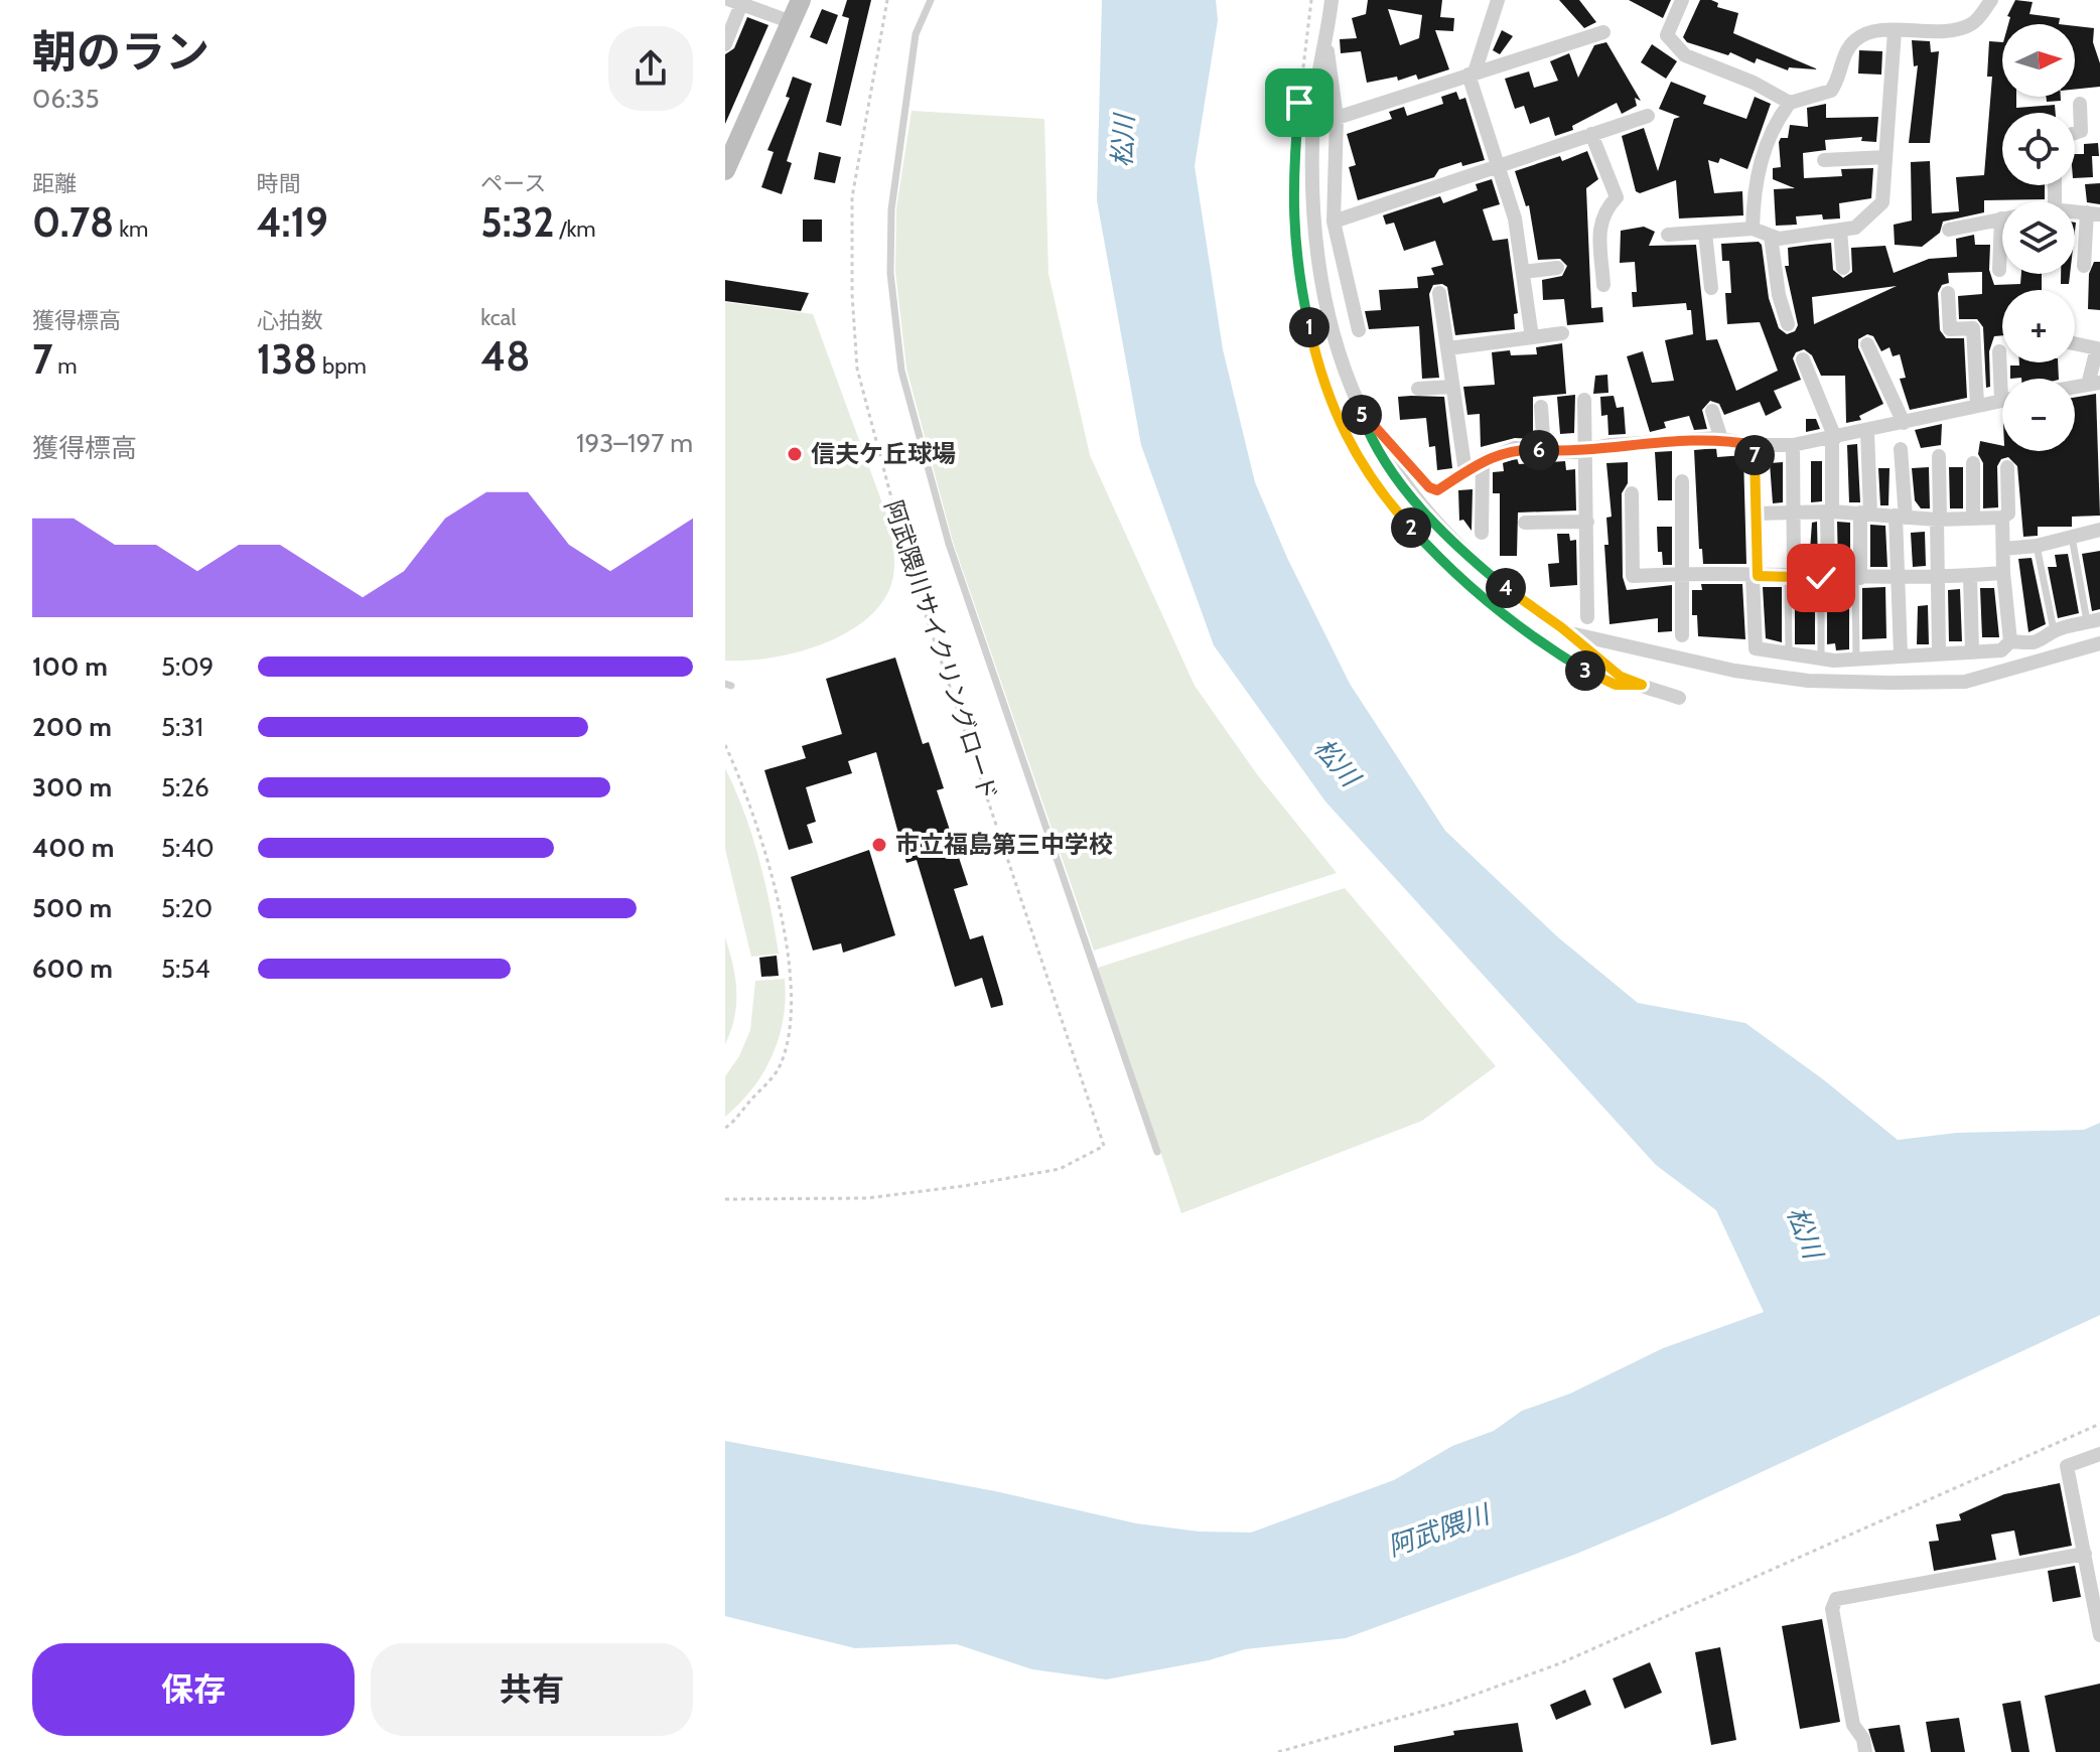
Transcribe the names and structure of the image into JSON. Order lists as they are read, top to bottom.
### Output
{
  "streets": {
    "path": ["阿武隈川サイクリングロード"]
  },
  "water": ["松川", "阿武隈川"],
  "places": ["信夫ケ丘球場", "市立福島第三中学校"],
  "north": "right",
  "page": {
    "heading": ["朝のラン", "06:35"],
    "map_buttons": ["+", "−"],
    "stats": [
      ["距離", "0.78 km"],
      ["時間", "4:19"],
      ["ペース", "5:32 /km"],
      ["獲得標高", "7 m"],
      ["心拍数", "138 bpm"],
      ["kcal", "48"]
    ],
    "pins": [
      "1",
      "5",
      "6",
      "7",
      "2",
      "4",
      "3"
    ],
    "chart": ["獲得標高", "193–197 m"],
    "list": [
      {
        "name": "100 m",
        "note": "5:09"
      },
      {
        "name": "200 m",
        "note": "5:31"
      },
      {
        "name": "300 m",
        "note": "5:26"
      },
      {
        "name": "400 m",
        "note": "5:40"
      },
      {
        "name": "500 m",
        "note": "5:20"
      },
      {
        "name": "600 m",
        "note": "5:54"
      }
    ],
    "buttons": ["保存", "共有"]
  }
}
